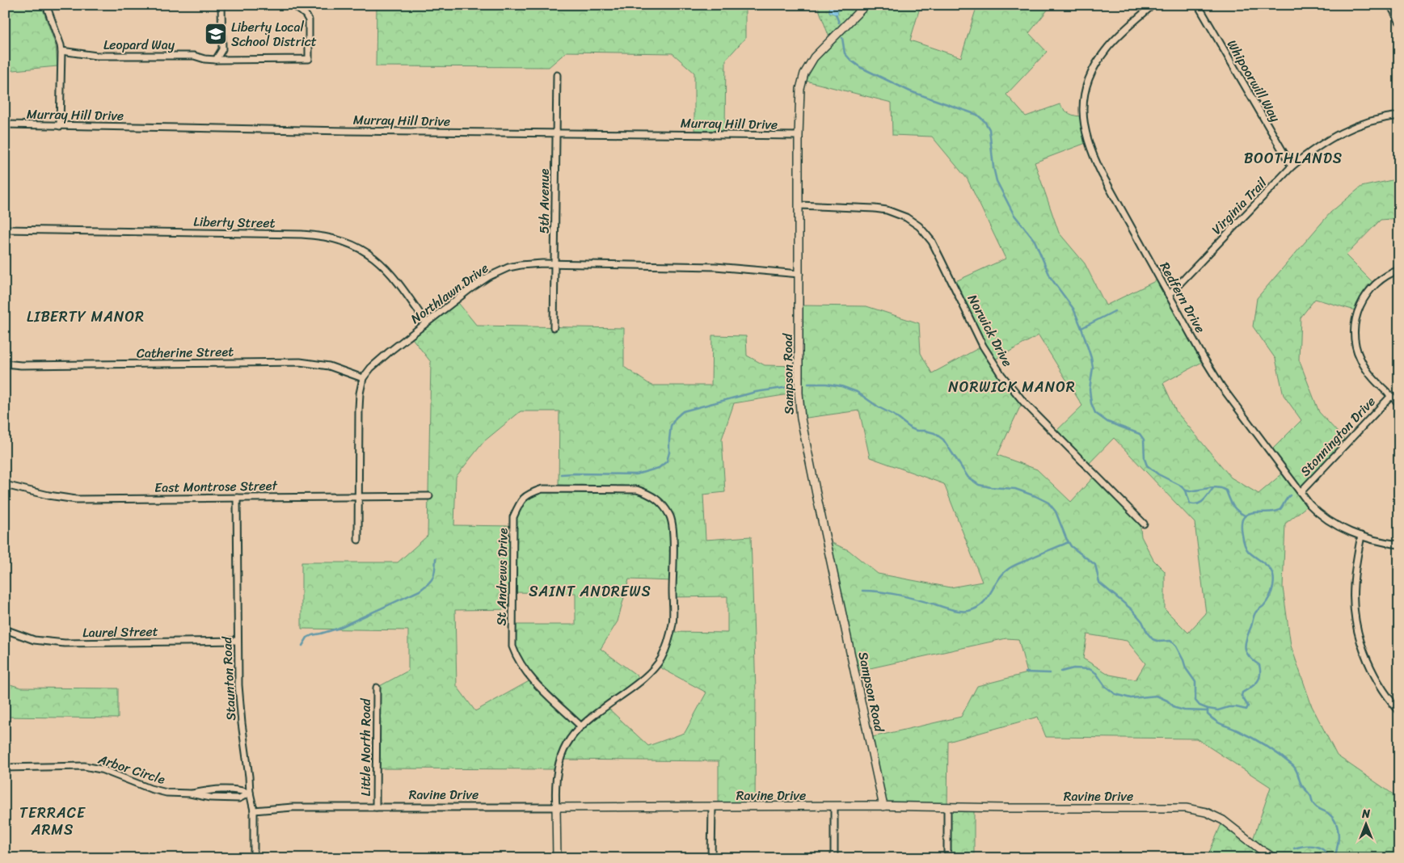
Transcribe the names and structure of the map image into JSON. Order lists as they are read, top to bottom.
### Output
{
  "streets": {
    "street": [
      "Leopard Way",
      "Whipoorwill Way",
      "Murray Hill Drive",
      "5th Avenue",
      "Virginia Trail",
      "Liberty Street",
      "Northlawn Drive",
      "Redfern Drive",
      "Norwick Drive",
      "Catherine Street",
      "Sampson Road",
      "Stonnington Drive",
      "East Montrose Street",
      "St Andrews Drive",
      "Laurel Street",
      "Staunton Road",
      "Little North Road",
      "Arbor Circle",
      "Ravine Drive"
    ]
  },
  "crossings": [
    ["Whipoorwill Way", "Virginia Trail"],
    ["Murray Hill Drive", "5th Avenue"],
    ["Murray Hill Drive", "Sampson Road"],
    ["5th Avenue", "Northlawn Drive"],
    ["Virginia Trail", "Redfern Drive"],
    ["Liberty Street", "Northlawn Drive"],
    ["Northlawn Drive", "Catherine Street"],
    ["Northlawn Drive", "Sampson Road"],
    ["Redfern Drive", "Stonnington Drive"],
    ["Norwick Drive", "Sampson Road"],
    ["Sampson Road", "Ravine Drive"],
    ["East Montrose Street", "Staunton Road"],
    ["St Andrews Drive", "Ravine Drive"],
    ["Laurel Street", "Staunton Road"],
    ["Staunton Road", "Arbor Circle"],
    ["Staunton Road", "Ravine Drive"],
    ["Little North Road", "Ravine Drive"]
  ],
  "districts": [
    "BOOTHLANDS",
    "LIBERTY MANOR",
    "NORWICK MANOR",
    "SAINT ANDREWS",
    "TERRACE ARMS"
  ],
  "places": {
    "school or university": ["Liberty Local School District"]
  },
  "north": "top"
}
